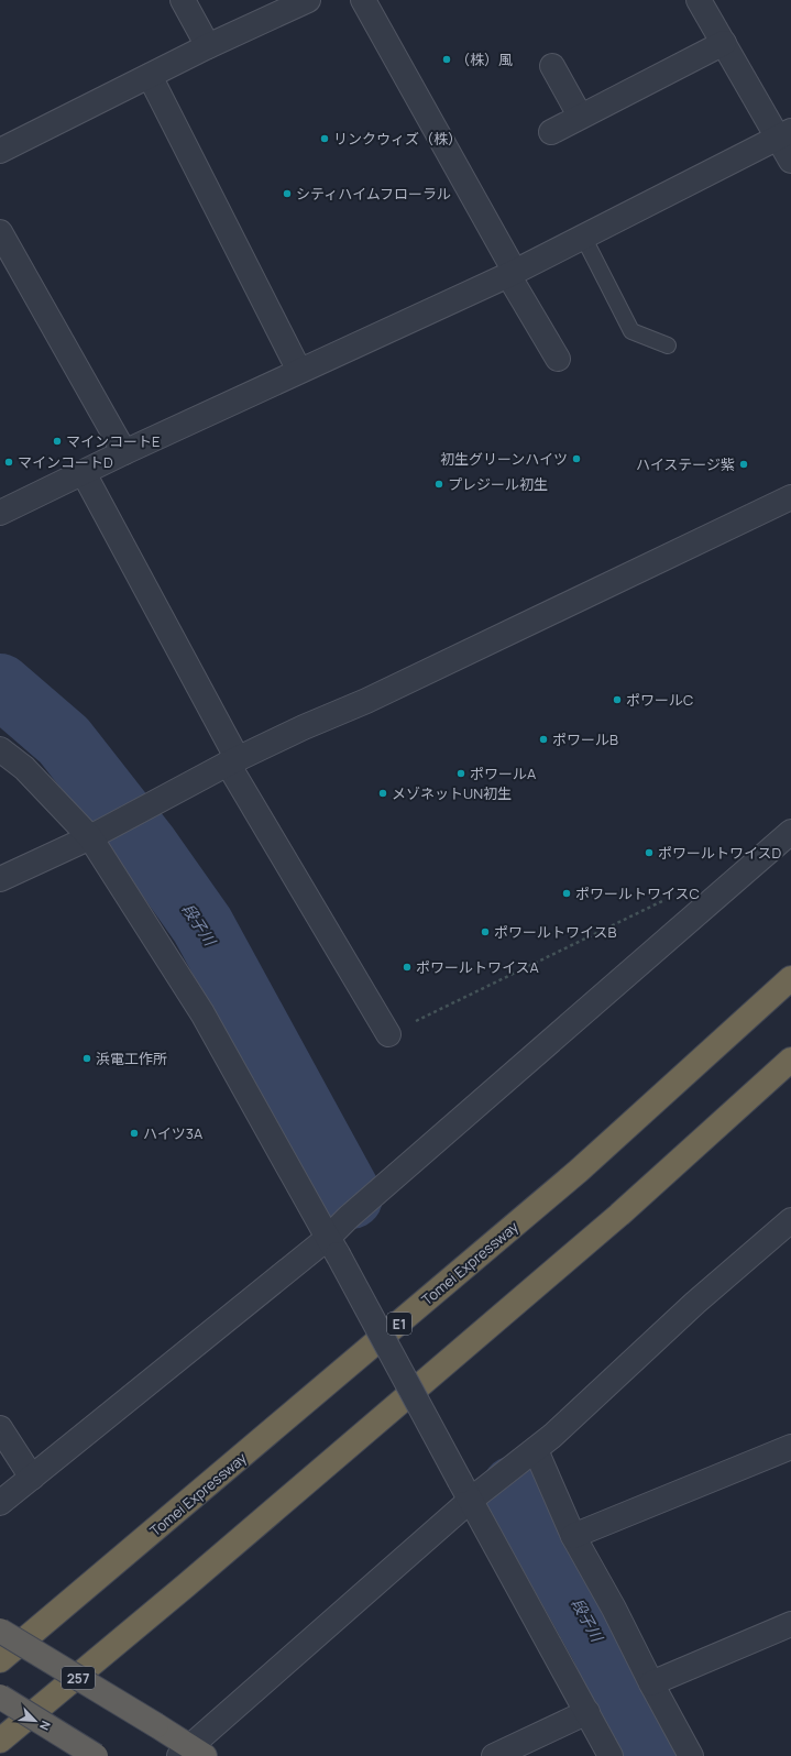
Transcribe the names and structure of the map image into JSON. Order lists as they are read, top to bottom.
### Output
{
  "streets": {
    "highway": ["Tomei Expressway", "E1", "257"]
  },
  "water": ["段子川"],
  "places": [
    "（株）風",
    "リンクウィズ（株）",
    "シティハイムフローラル",
    "マインコートE",
    "初生グリーンハイツ",
    "マインコートD",
    "ハイステージ紫",
    "プレジール初生",
    "ポワールC",
    "ポワールB",
    "ポワールA",
    "メゾネットUN初生",
    "ポワールトワイスD",
    "ポワールトワイスC",
    "ポワールトワイスB",
    "ポワールトワイスA",
    "浜電工作所",
    "ハイツ3A"
  ],
  "north": "bottom right"
}
